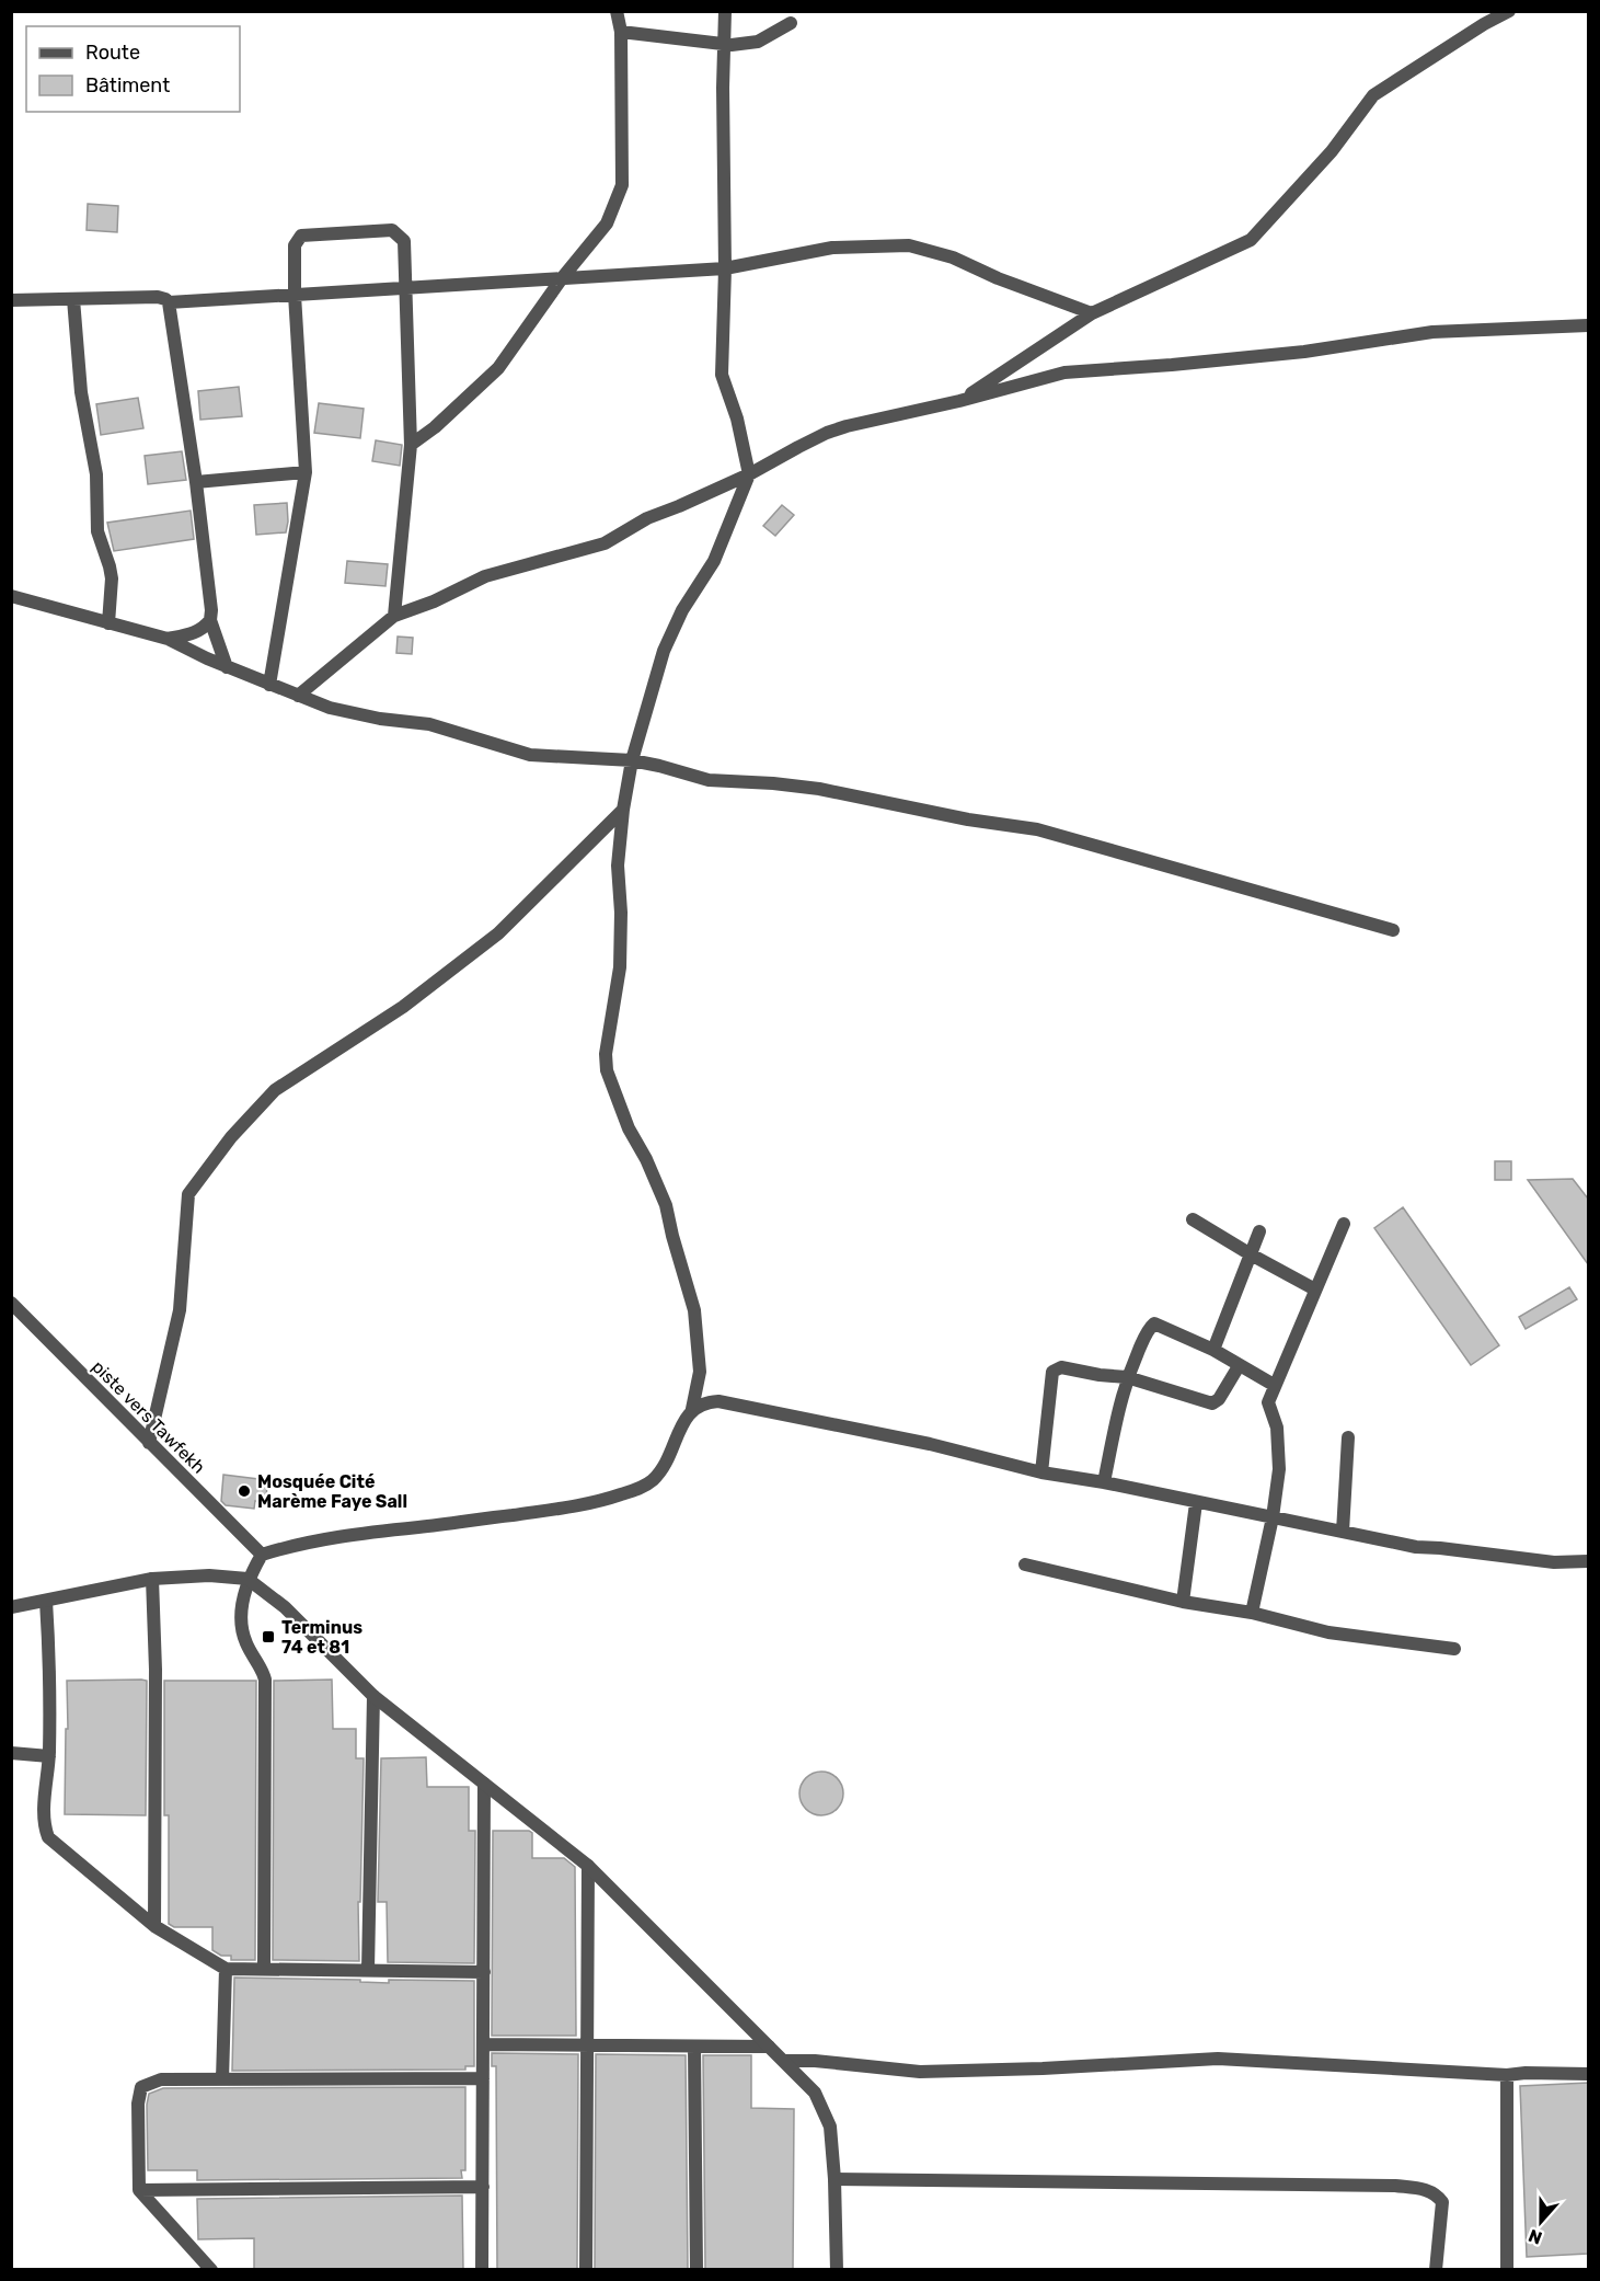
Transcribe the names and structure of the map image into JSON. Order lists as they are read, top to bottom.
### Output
{
  "streets": {
    "street": ["piste vers Tawfekh"]
  },
  "places": {
    "other": ["Mosquée Cité Marème Faye Sall"],
    "transit": ["Terminus 74 et 81"]
  },
  "legend": ["Route", "Bâtiment"],
  "north": "bottom"
}
